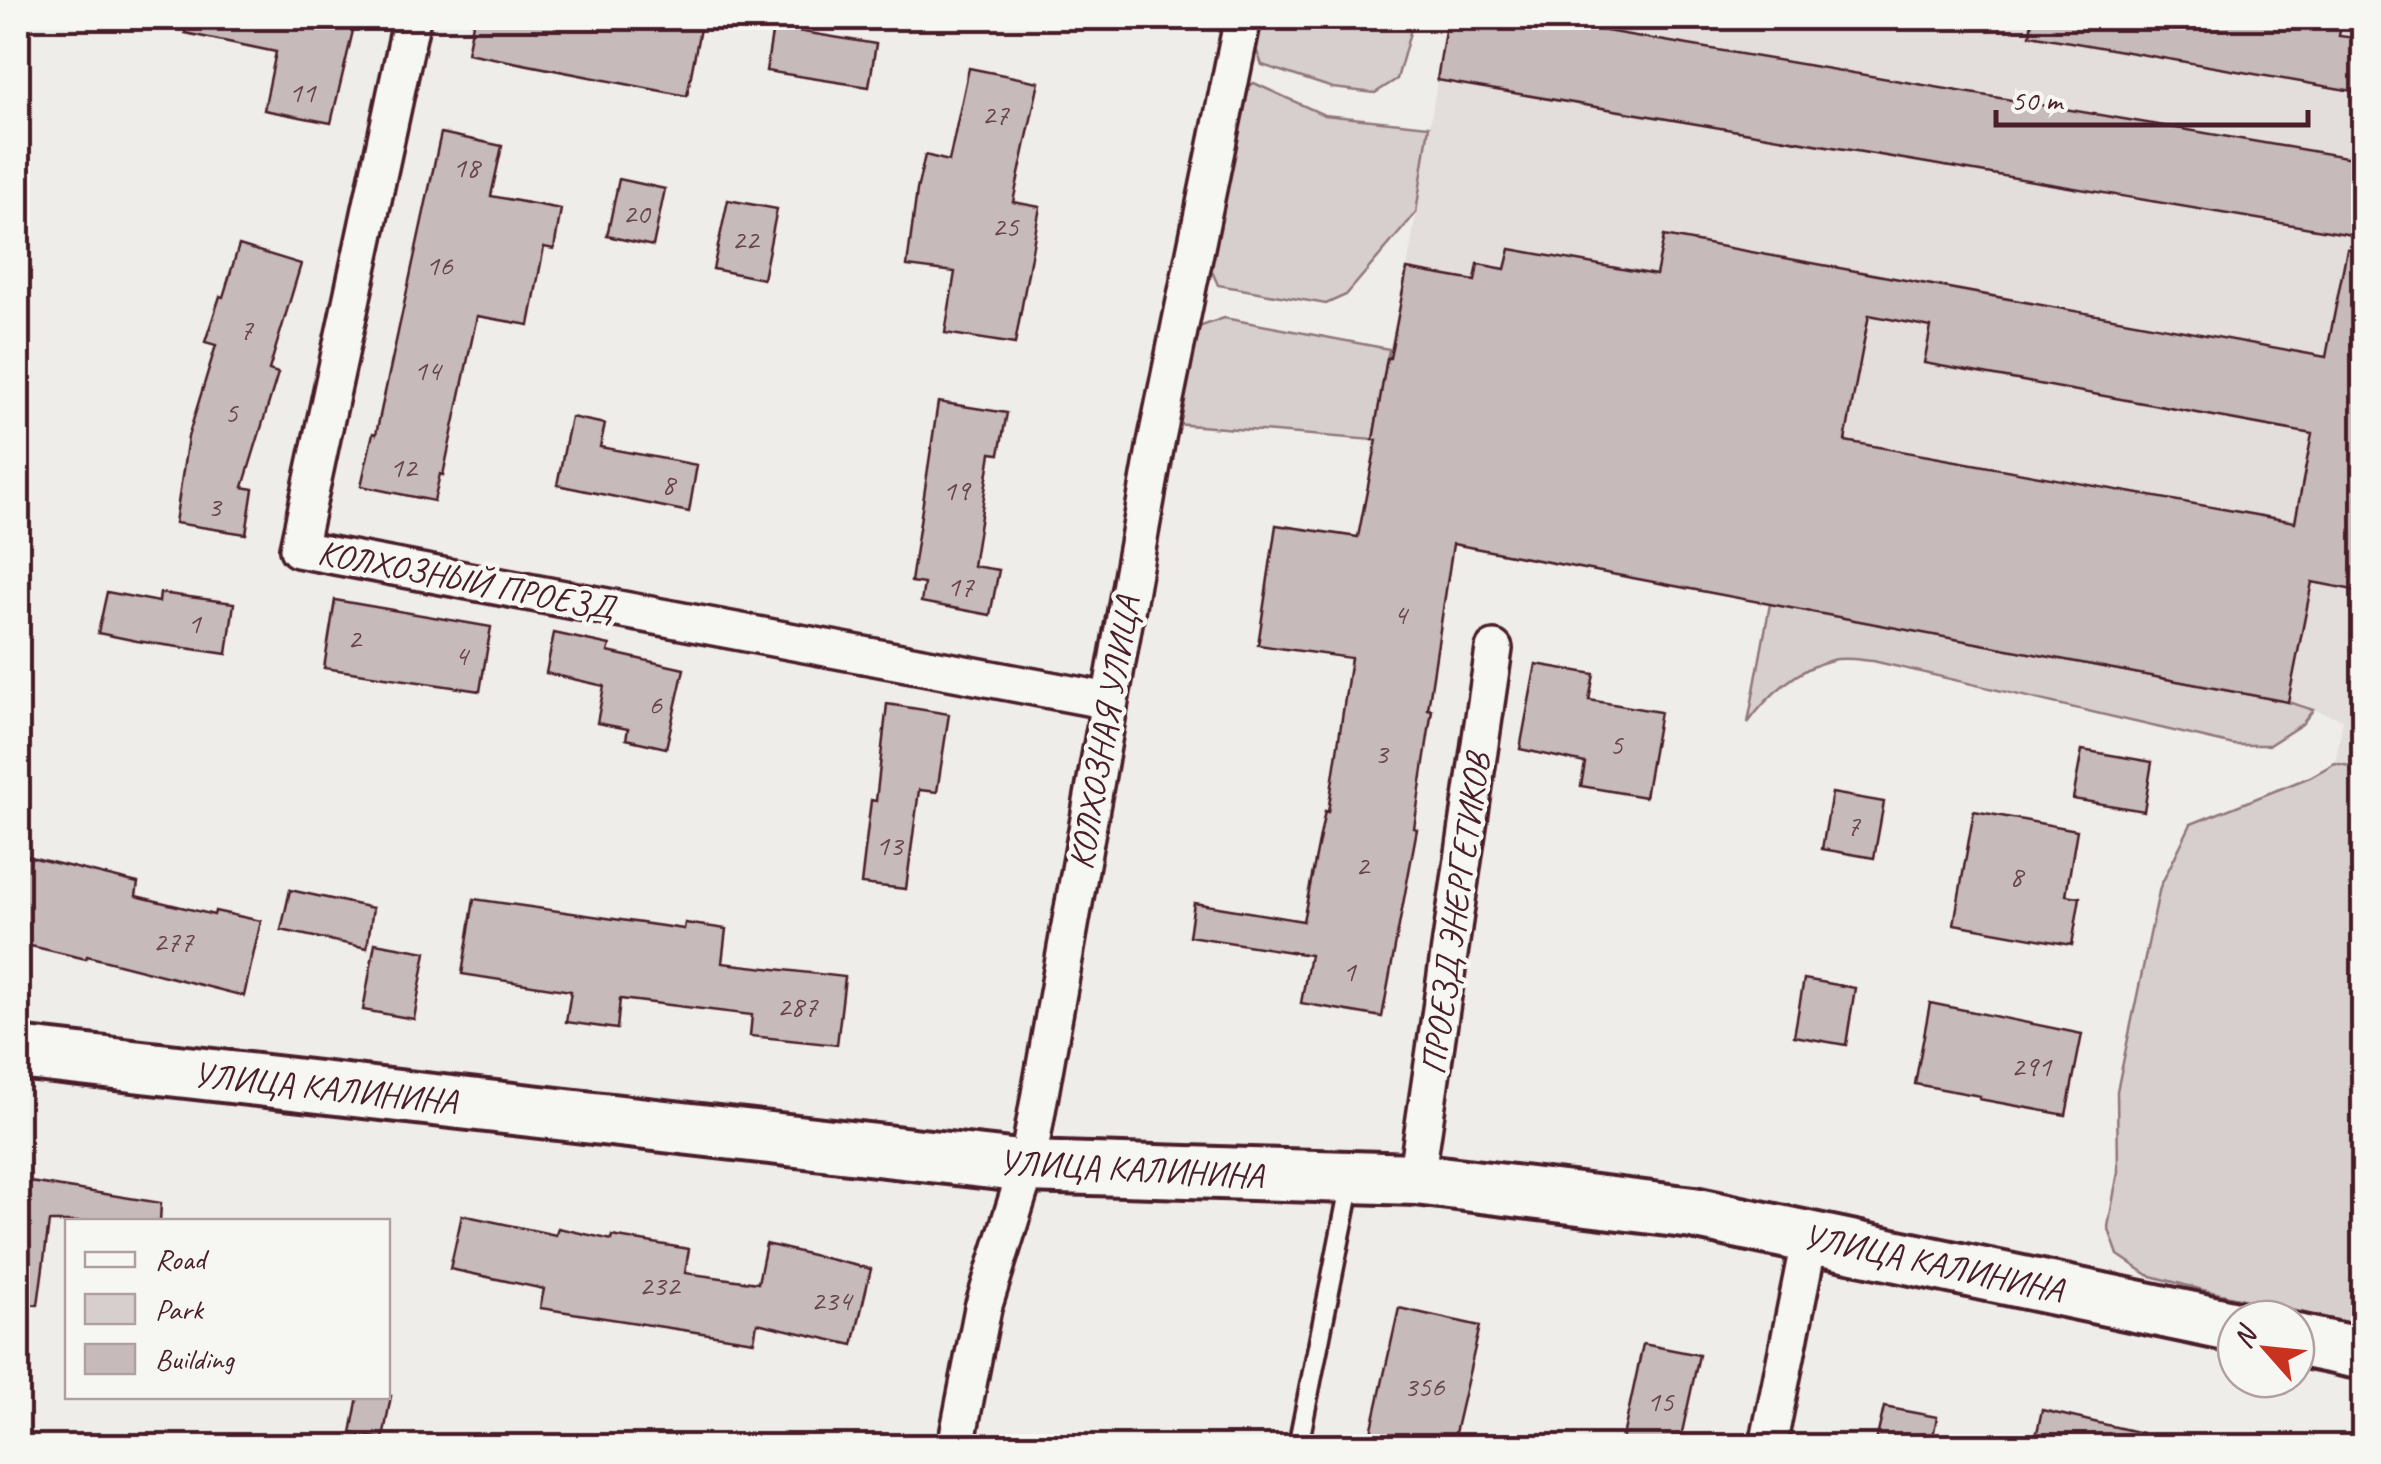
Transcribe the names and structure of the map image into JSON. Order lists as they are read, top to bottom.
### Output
{
  "streets": {
    "street": [
      "КОЛХОЗНЫЙ ПРОЕЗД",
      "КОЛХОЗНАЯ УЛИЦА",
      "ПРОЕЗД ЭНЕРГЕТИКОВ",
      "УЛИЦА КАЛИНИНА"
    ]
  },
  "crossings": [
    ["КОЛХОЗНЫЙ ПРОЕЗД", "КОЛХОЗНАЯ УЛИЦА"],
    ["КОЛХОЗНАЯ УЛИЦА", "УЛИЦА КАЛИНИНА"],
    ["ПРОЕЗД ЭНЕРГЕТИКОВ", "УЛИЦА КАЛИНИНА"]
  ],
  "house_numbers": [
    "11",
    "27",
    "18",
    "20",
    "25",
    "22",
    "16",
    "7",
    "14",
    "5",
    "12",
    "8",
    "19",
    "3",
    "17",
    "4",
    "1",
    "2",
    "4",
    "6",
    "5",
    "3",
    "7",
    "13",
    "2",
    "8",
    "277",
    "1",
    "287",
    "291",
    "232",
    "234",
    "356",
    "15"
  ],
  "legend": ["Road", "Park", "Building"],
  "scale_bar": "50 m",
  "north": "top left"
}
